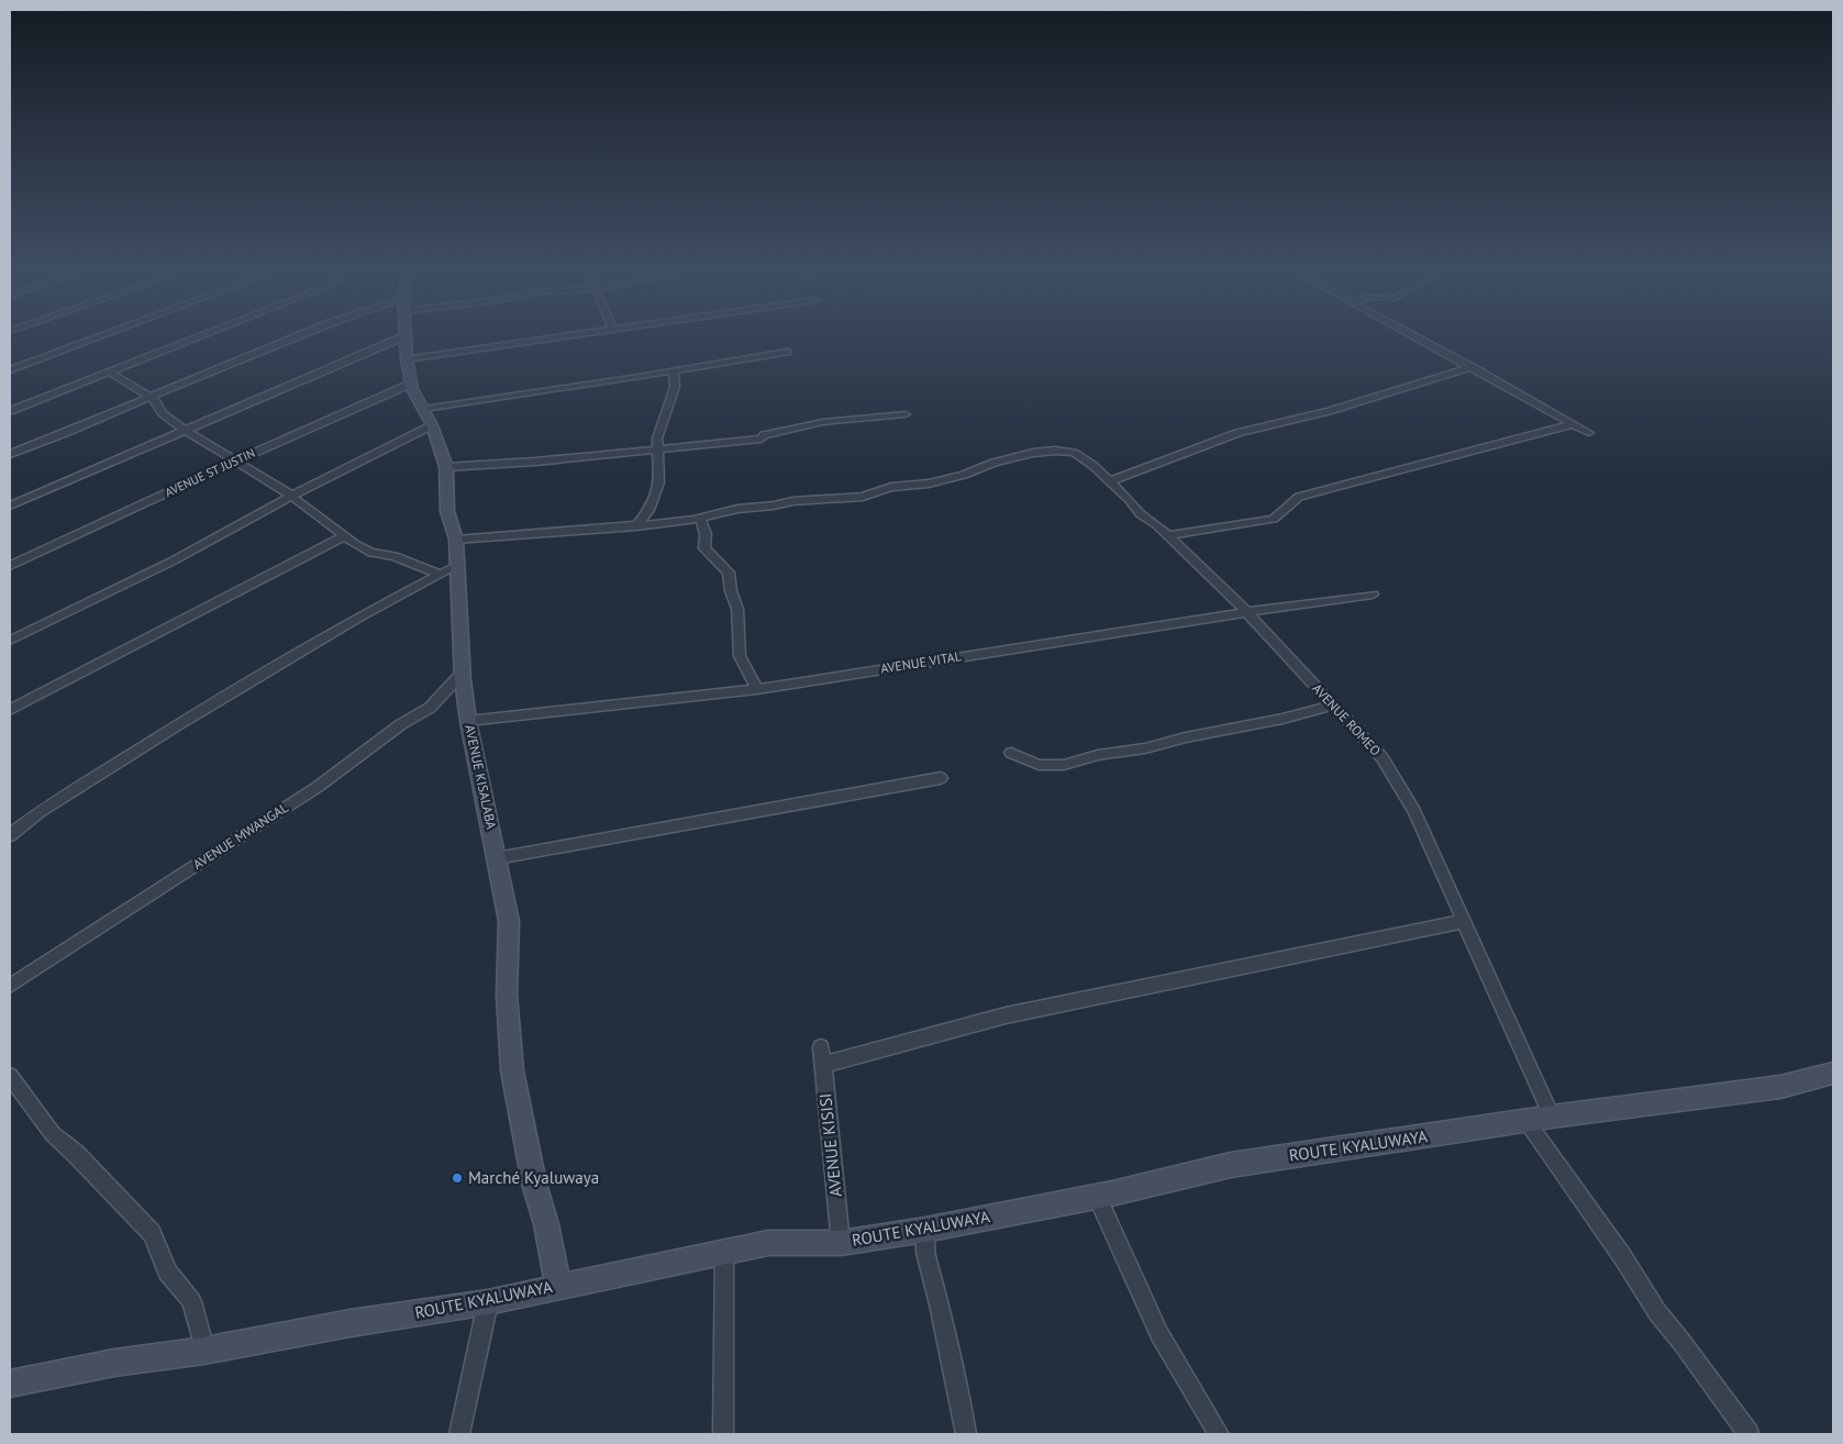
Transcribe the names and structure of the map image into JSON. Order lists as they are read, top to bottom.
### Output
{
  "streets": {
    "street": [
      "AVENUE ST JUSTIN",
      "AVENUE VITAL",
      "AVENUE ROMEO",
      "AVENUE KISALABA",
      "AVENUE MWANGAL",
      "AVENUE KISISI",
      "ROUTE KYALUWAYA"
    ]
  },
  "crossings": [
    ["AVENUE ST JUSTIN", "AVENUE KISALABA"],
    ["AVENUE VITAL", "AVENUE ROMEO"],
    ["AVENUE VITAL", "AVENUE KISALABA"],
    ["AVENUE ROMEO", "ROUTE KYALUWAYA"],
    ["AVENUE KISALABA", "AVENUE MWANGAL"],
    ["AVENUE KISALABA", "ROUTE KYALUWAYA"],
    ["AVENUE KISISI", "ROUTE KYALUWAYA"]
  ],
  "places": ["Marché Kyaluwaya"]
}
